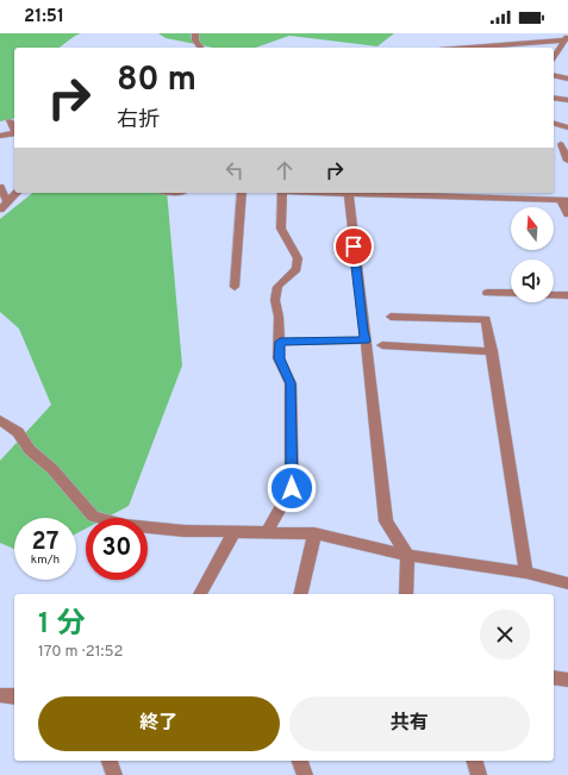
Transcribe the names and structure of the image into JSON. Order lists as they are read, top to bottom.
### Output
{
  "north": "top",
  "page": {
    "status": "21:51",
    "turn": ["80 m", "右折"],
    "speed": "27 km/h",
    "limit": "30",
    "heading": ["1 分", "170 m · 21:52"],
    "buttons": ["終了", "共有"]
  }
}
